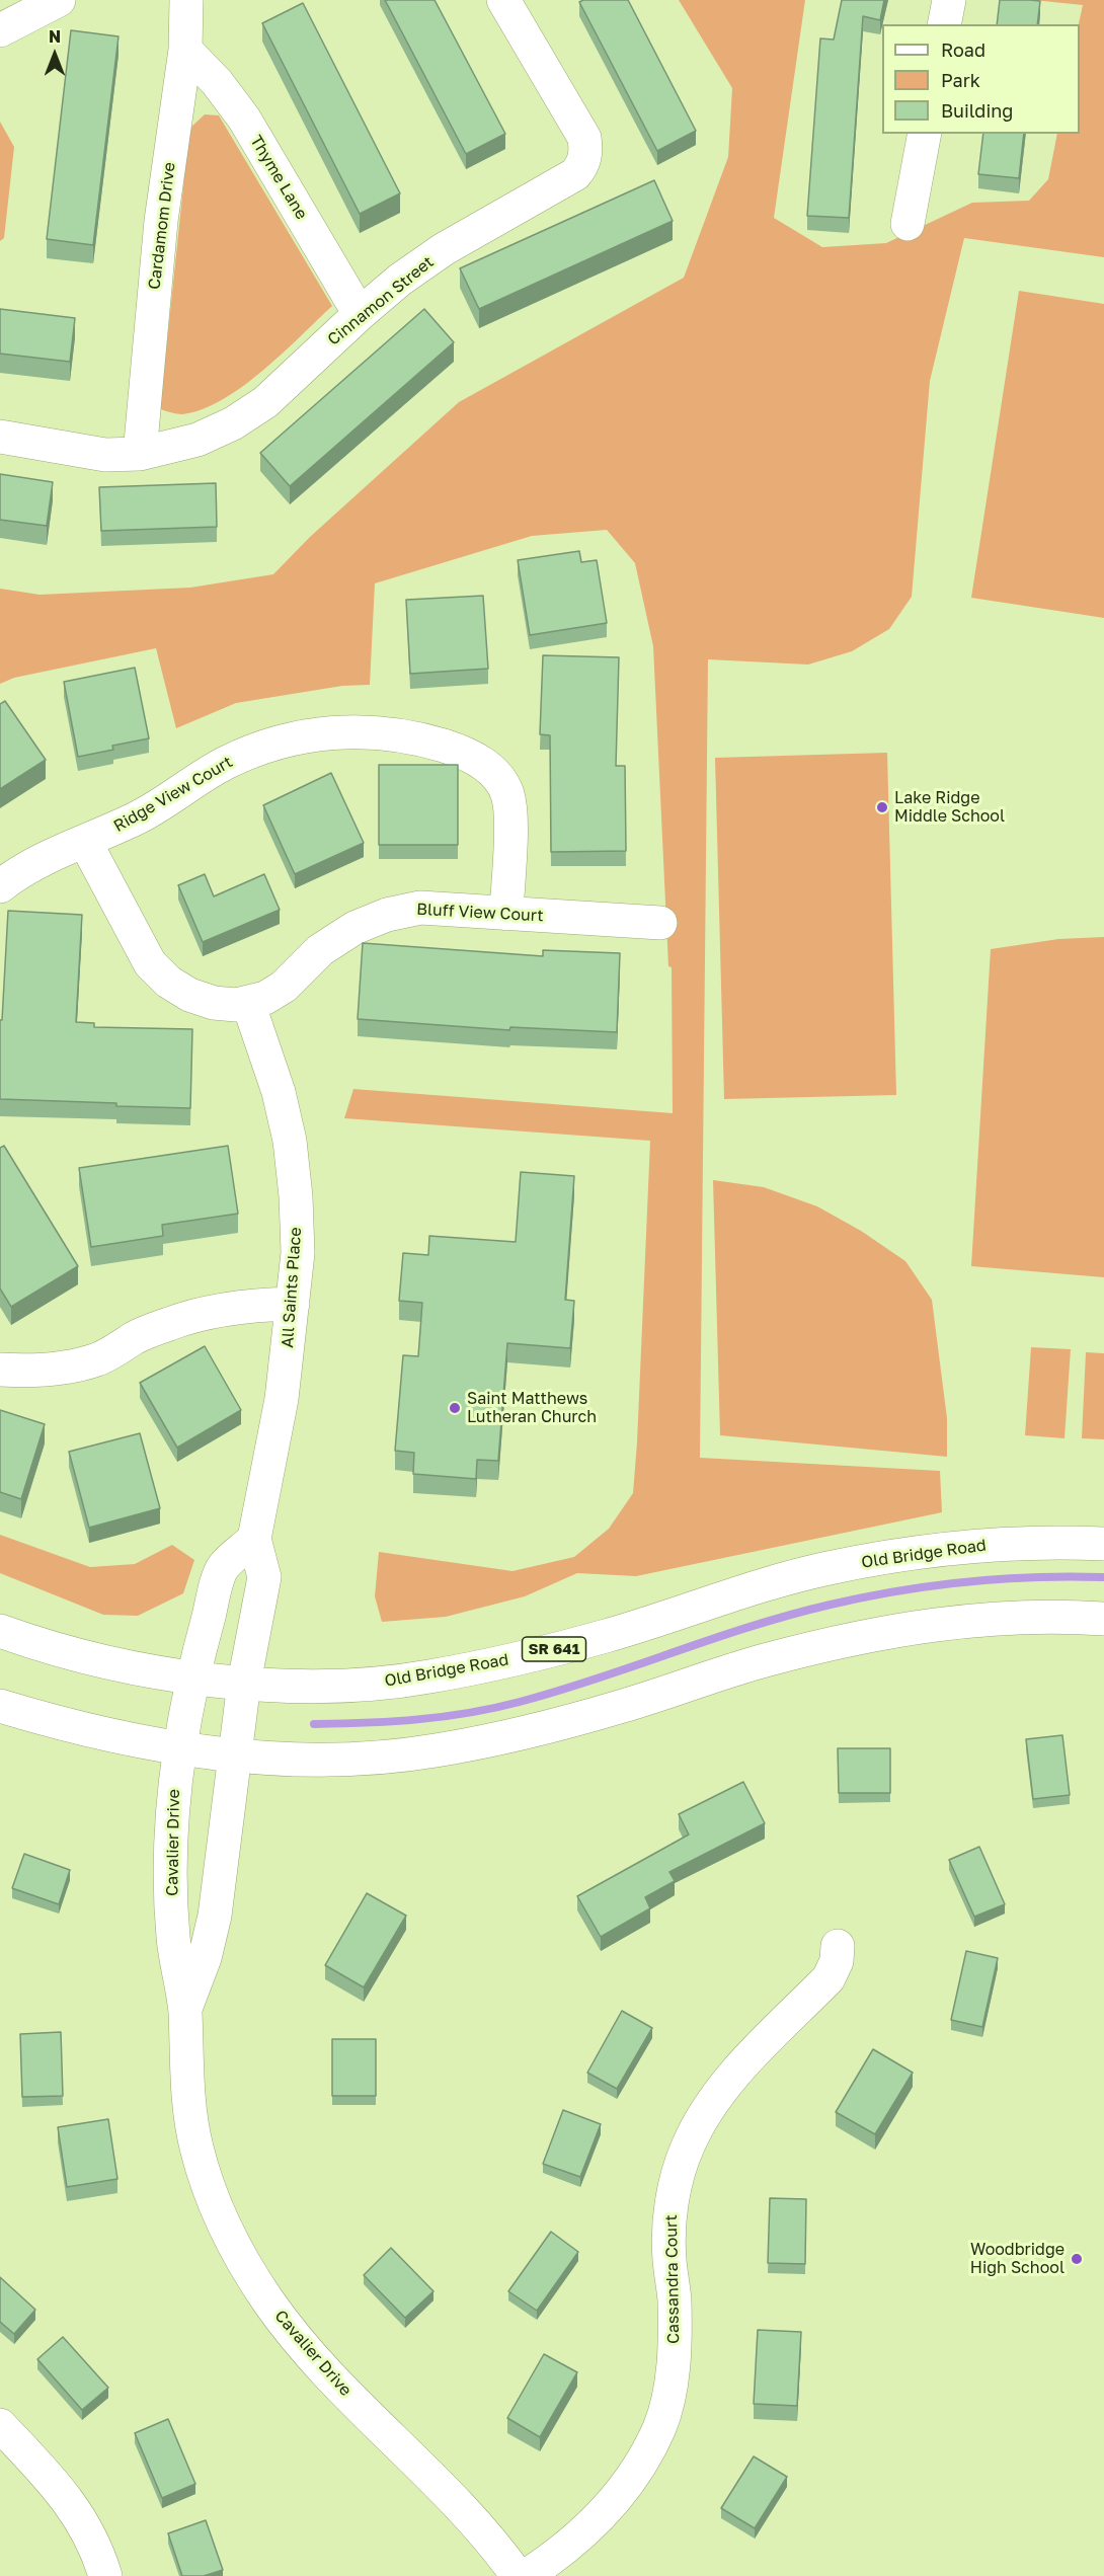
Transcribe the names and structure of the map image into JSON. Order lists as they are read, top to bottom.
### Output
{
  "streets": {
    "street": [
      "Thyme Lane",
      "Cardamom Drive",
      "Cinnamon Street",
      "Ridge View Court",
      "Bluff View Court",
      "All Saints Place",
      "Old Bridge Road",
      "SR 641",
      "Cavalier Drive",
      "Cassandra Court"
    ]
  },
  "crossings": [
    ["Thyme Lane", "Cardamom Drive"],
    ["Thyme Lane", "Cinnamon Street"],
    ["Cardamom Drive", "Cinnamon Street"],
    ["Ridge View Court", "Bluff View Court"],
    ["Bluff View Court", "All Saints Place"],
    ["All Saints Place", "Old Bridge Road"],
    ["All Saints Place", "Cavalier Drive"],
    ["Old Bridge Road", "Cavalier Drive"]
  ],
  "places": ["Lake Ridge Middle School", "Saint Matthews Lutheran Church", "Woodbridge High School"],
  "legend": ["Road", "Park", "Building"],
  "north": "top"
}
